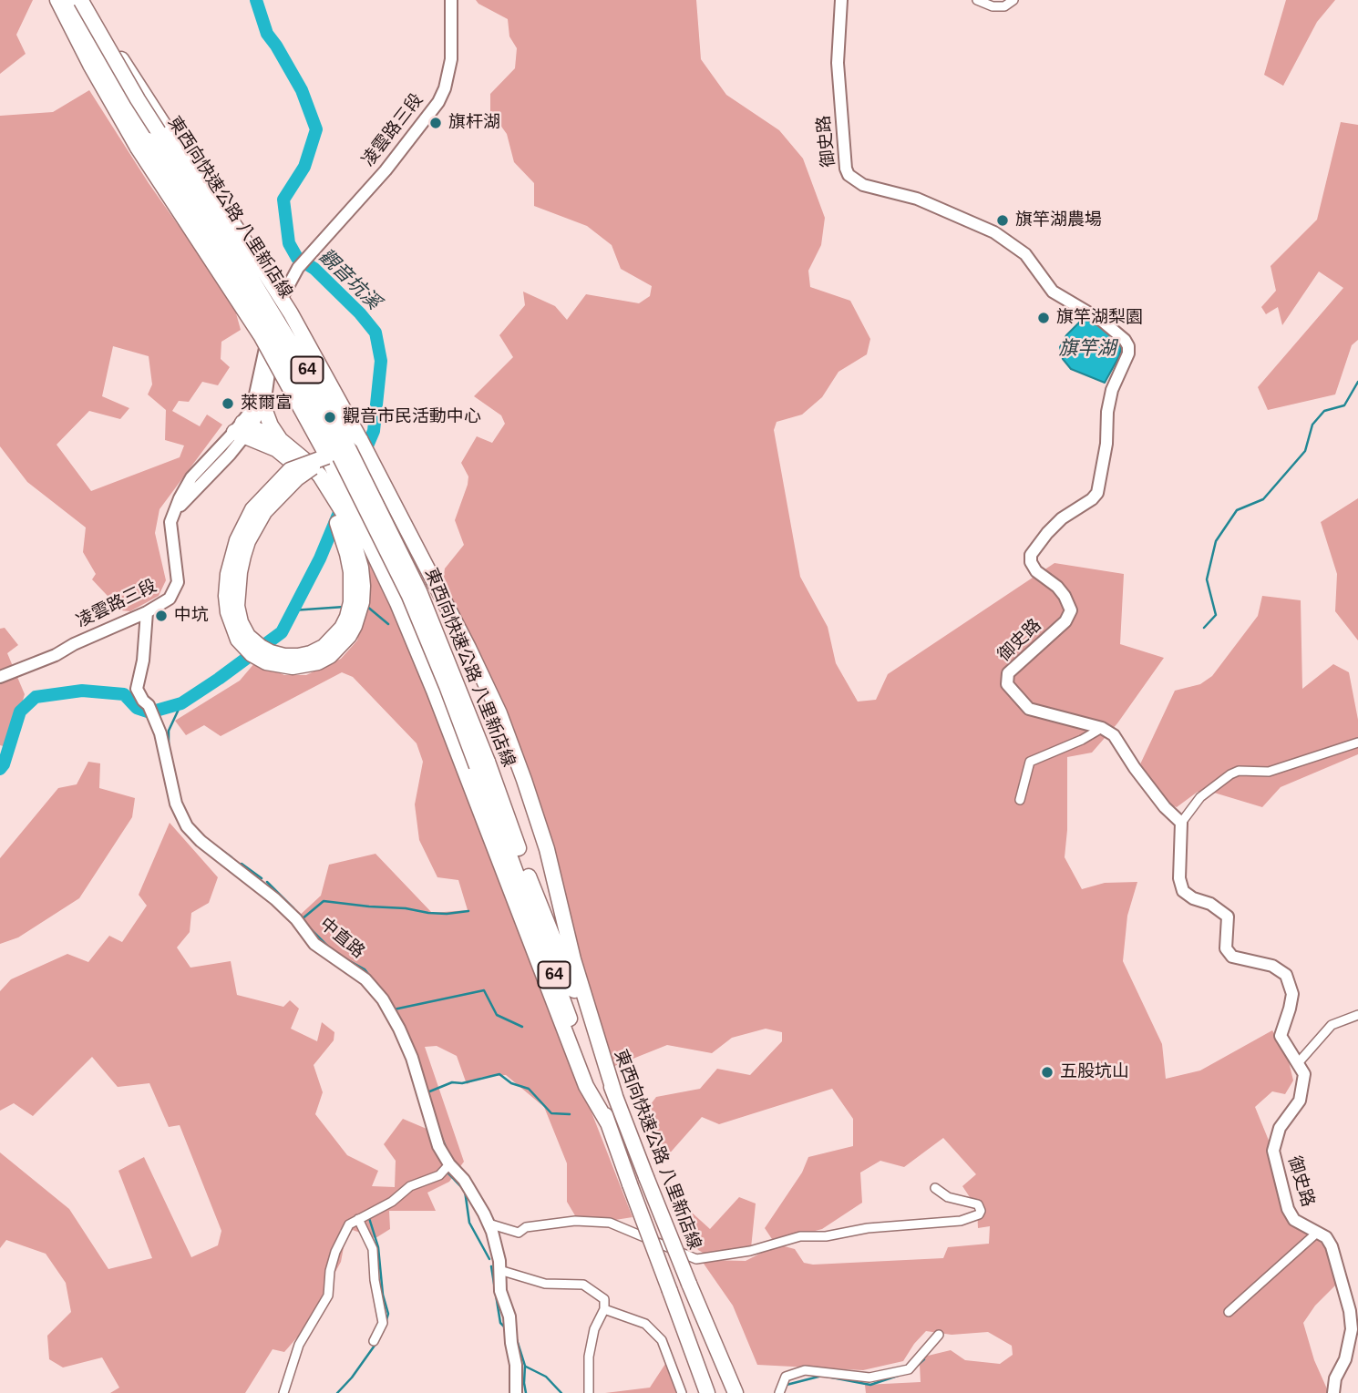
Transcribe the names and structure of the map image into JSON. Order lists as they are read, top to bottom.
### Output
{
  "streets": {
    "highway": ["東西向快速公路 八里新店線", "64"],
    "street": ["凌雲路三段", "御史路", "中直路"]
  },
  "crossings": [
    ["凌雲路三段", "中直路"]
  ],
  "water": ["觀音坑溪", "旗竿湖"],
  "places": [
    "旗杆湖",
    "旗竿湖農場",
    "旗竿湖梨園",
    "萊爾富",
    "觀音市民活動中心",
    "中坑",
    "五股坑山"
  ]
}
